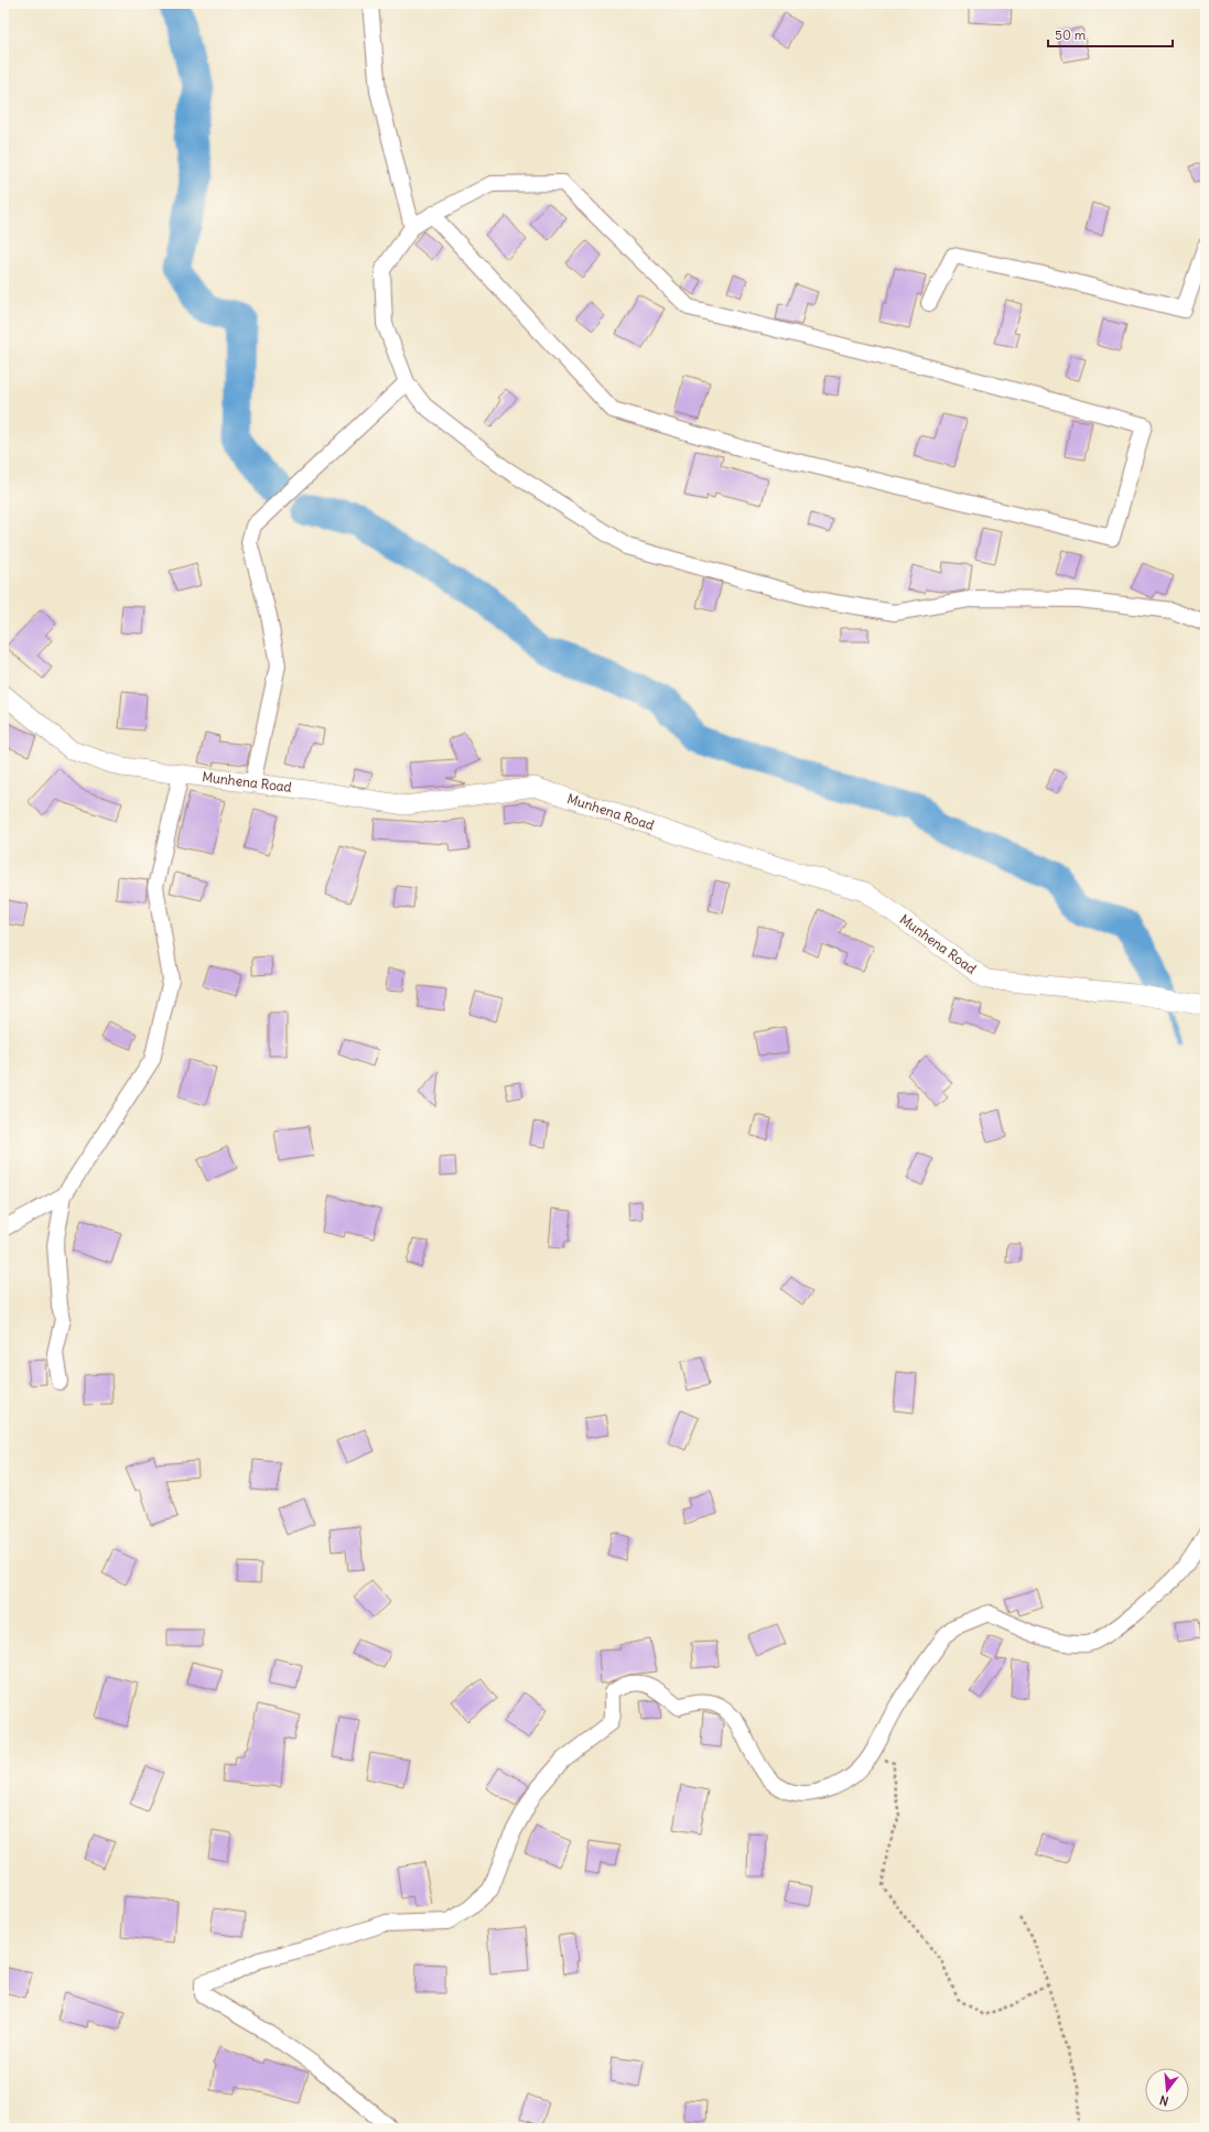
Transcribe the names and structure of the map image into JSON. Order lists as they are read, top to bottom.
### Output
{
  "streets": {
    "street": ["Munhena Road"]
  },
  "scale_bar": "50 m",
  "north": "bottom"
}
